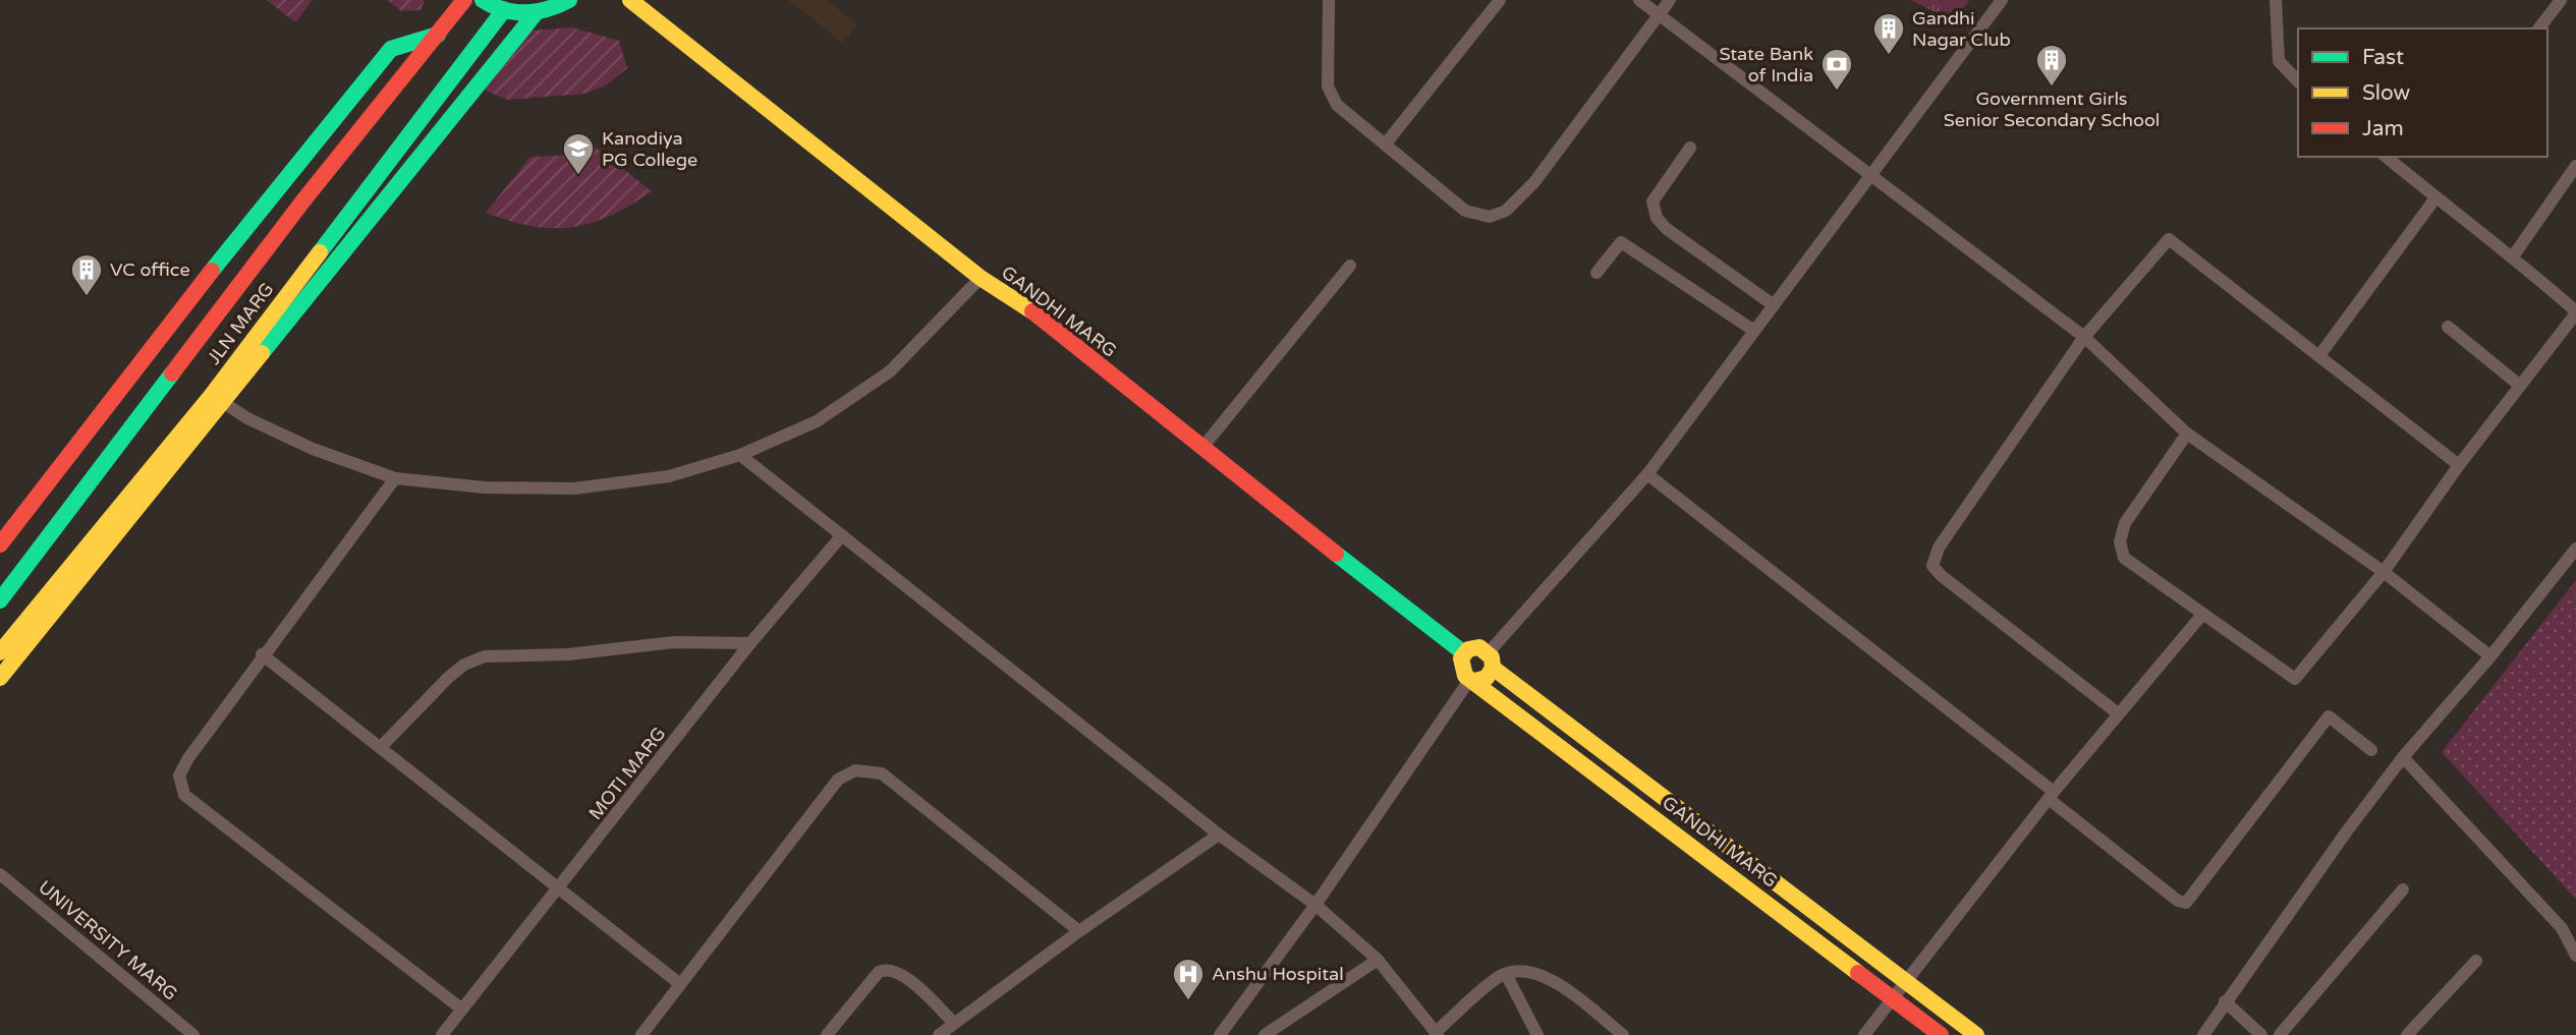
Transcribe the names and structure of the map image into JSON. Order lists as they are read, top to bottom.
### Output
{
  "streets": {
    "main road": ["GANDHI MARG", "JLN MARG"],
    "street": ["MOTI MARG", "UNIVERSITY MARG"]
  },
  "places": {
    "building": ["Gandhi Nagar Club", "Government Girls Senior Secondary School", "VC office"],
    "bank": ["State Bank of India"],
    "school or university": ["Kanodiya PG College"],
    "hospital": ["Anshu Hospital"]
  },
  "legend": ["Fast", "Slow", "Jam"]
}
